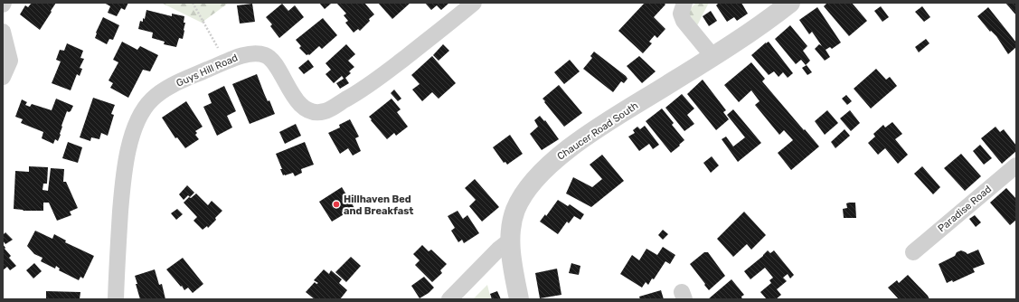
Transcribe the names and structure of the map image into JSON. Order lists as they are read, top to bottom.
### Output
{
  "streets": {
    "street": ["Guys Hill Road", "Chaucer Road South", "Paradise Road"]
  },
  "places": ["Hillhaven Bed and Breakfast"]
}
